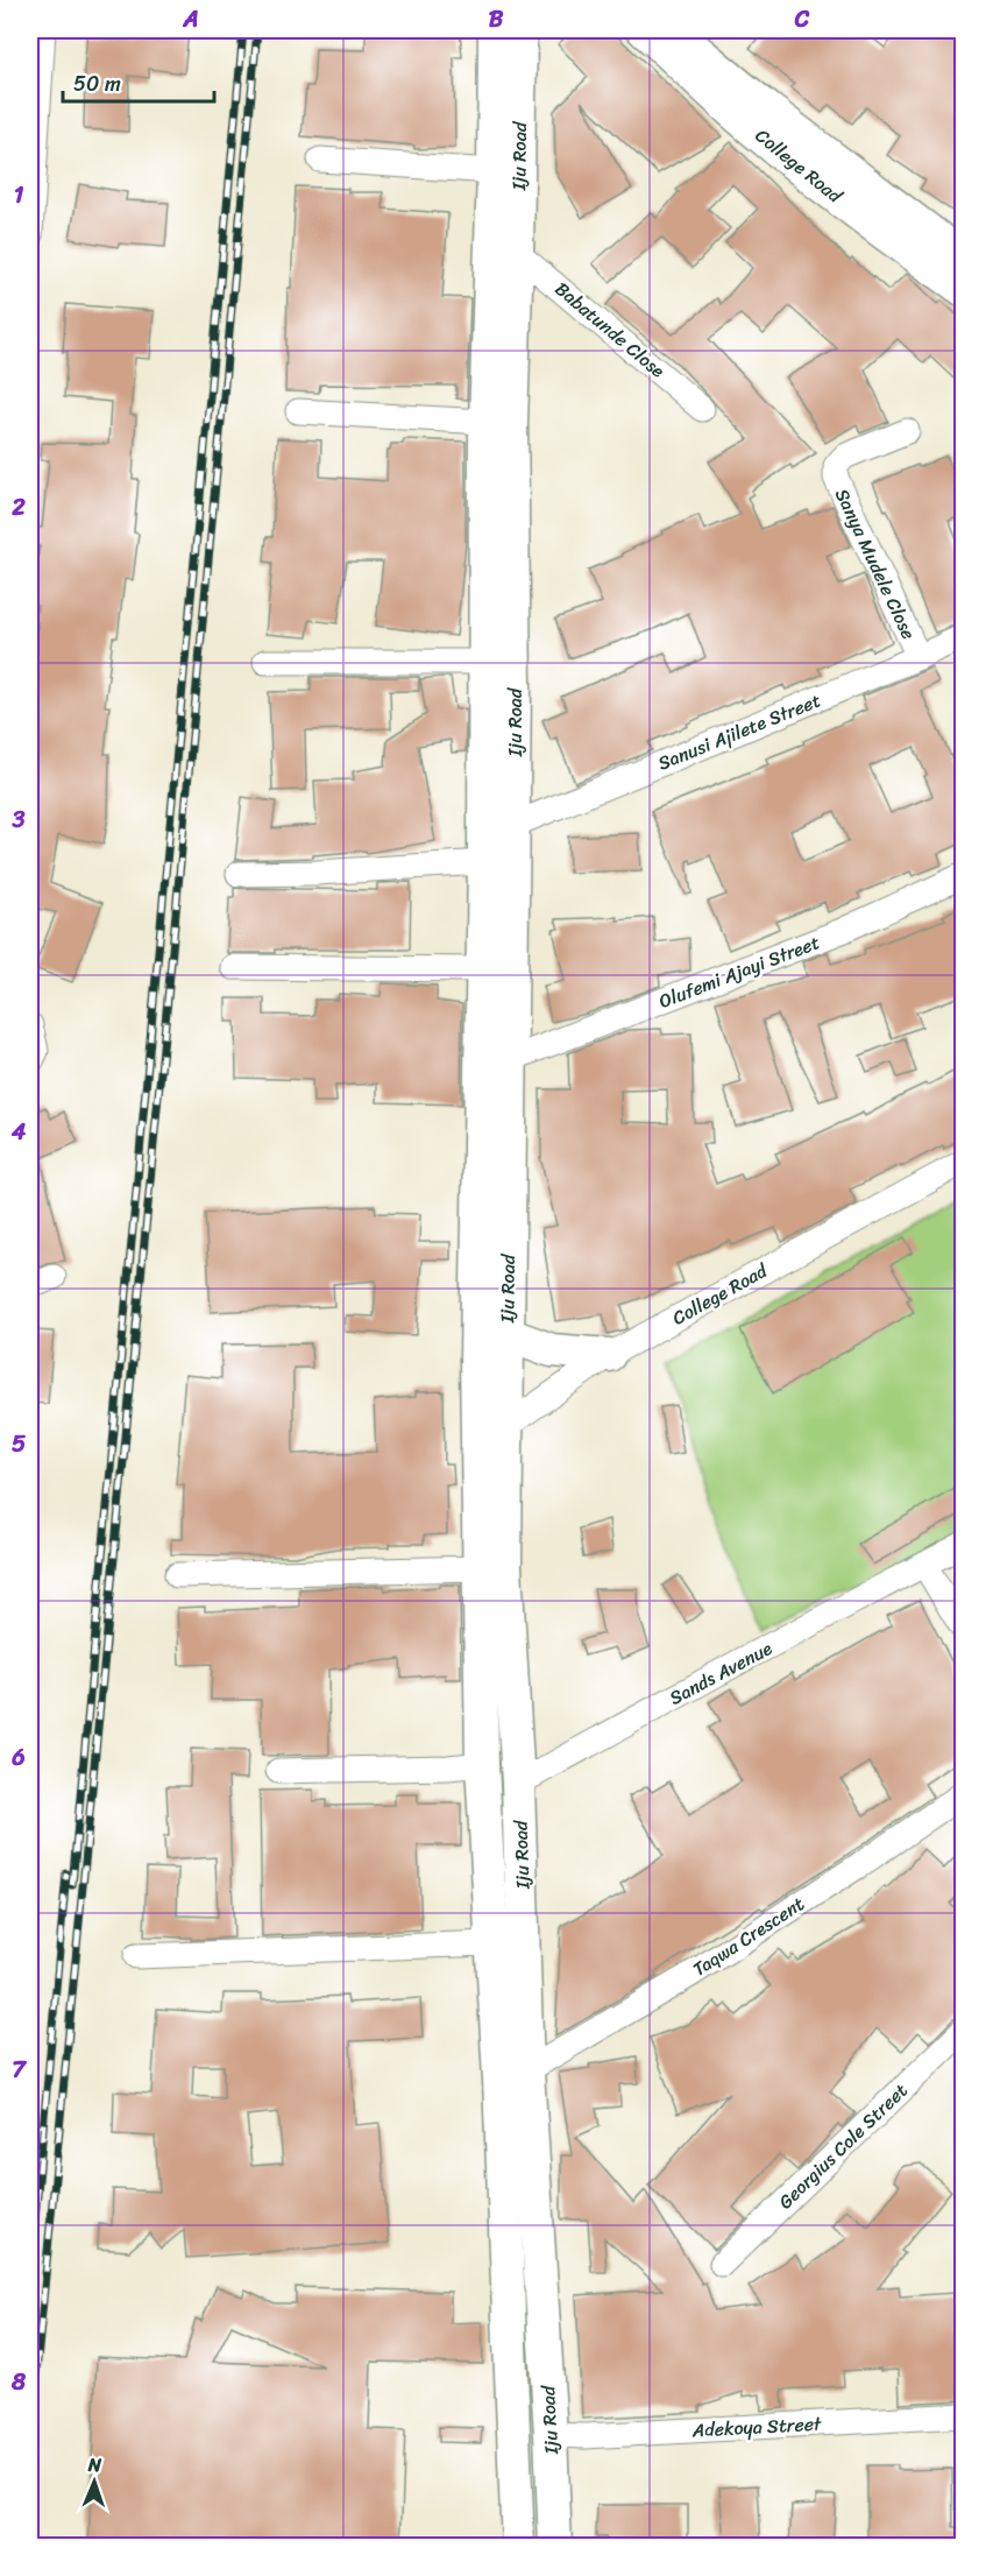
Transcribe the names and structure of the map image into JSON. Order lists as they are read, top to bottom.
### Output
{
  "streets": {
    "main road": ["Iju Road", "College Road"],
    "street": [
      "Babatunde Close",
      "Sanya Mudele Close",
      "Sanusi Ajilete Street",
      "Olufemi Ajayi Street",
      "Sands Avenue",
      "Taqwa Crescent",
      "Georgius Cole Street",
      "Adekoya Street"
    ]
  },
  "crossings": [
    ["Iju Road", "College Road"],
    ["Iju Road", "Babatunde Close"],
    ["Iju Road", "Sanusi Ajilete Street"],
    ["Iju Road", "Olufemi Ajayi Street"],
    ["Iju Road", "Sands Avenue"],
    ["Iju Road", "Taqwa Crescent"],
    ["Iju Road", "Adekoya Street"],
    ["Sanya Mudele Close", "Sanusi Ajilete Street"]
  ],
  "scale_bar": "50 m",
  "north": "top",
  "grid": {
    "columns": ["A", "B", "C"],
    "rows": [
      "1",
      "2",
      "3",
      "4",
      "5",
      "6",
      "7",
      "8"
    ]
  }
}
